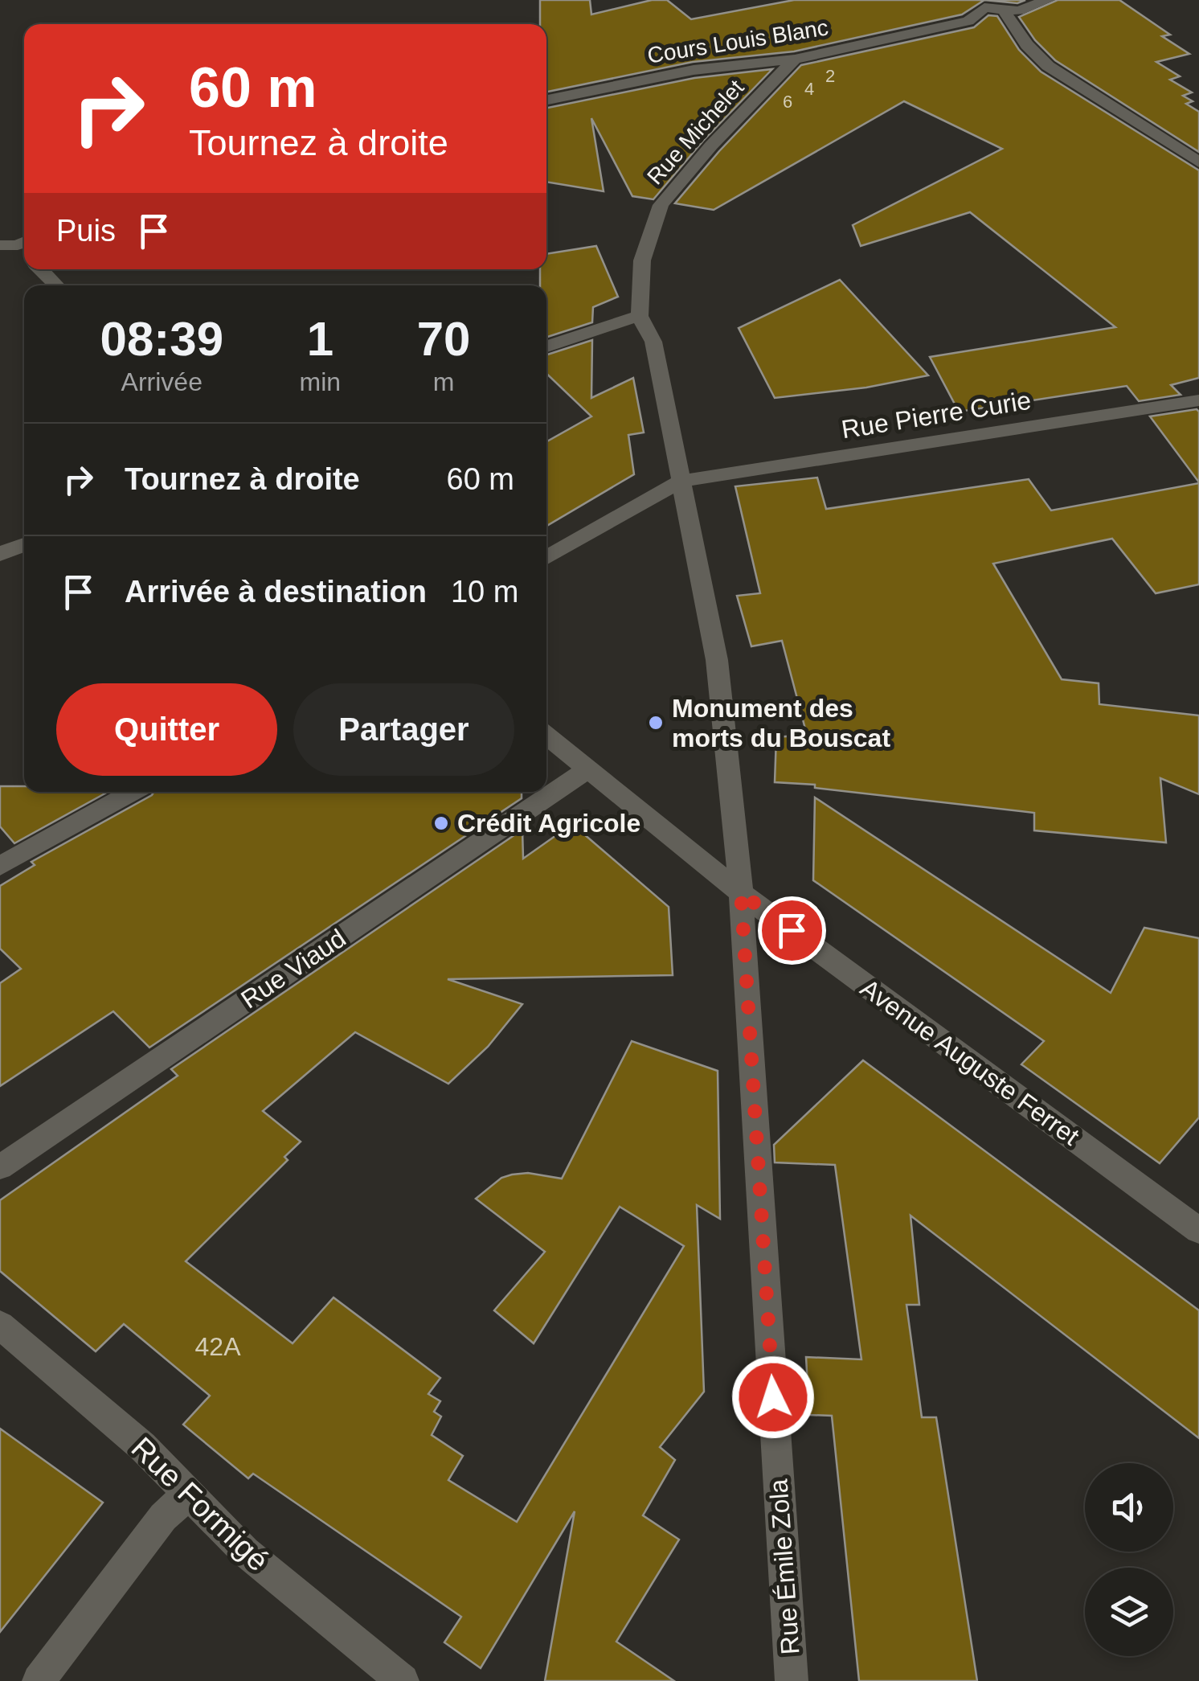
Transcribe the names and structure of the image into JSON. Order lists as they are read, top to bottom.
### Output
{
  "streets": {
    "street": [
      "Cours Louis Blanc",
      "Rue Michelet",
      "Rue Pierre Curie",
      "Rue Viaud",
      "Avenue Auguste Ferret",
      "Rue Formigé",
      "Rue Émile Zola"
    ]
  },
  "crossings": [
    ["Cours Louis Blanc", "Rue Michelet"],
    ["Rue Michelet", "Rue Pierre Curie"],
    ["Rue Michelet", "Rue Émile Zola"],
    ["Rue Pierre Curie", "Rue Émile Zola"],
    ["Avenue Auguste Ferret", "Rue Émile Zola"]
  ],
  "places": ["Monument des morts du Bouscat", "Crédit Agricole"],
  "house_numbers": [
    "2",
    "4",
    "6",
    "42A"
  ],
  "page": {
    "turn": ["60 m", "Tournez à droite"],
    "then": "Puis",
    "eta": [
      "08:39",
      "Arrivée",
      "1",
      "min",
      "70",
      "m"
    ],
    "list": [
      {
        "name": "Tournez à droite",
        "value": "60 m"
      },
      {
        "name": "Arrivée à destination",
        "value": "10 m"
      }
    ],
    "buttons": ["Quitter", "Partager"]
  }
}
